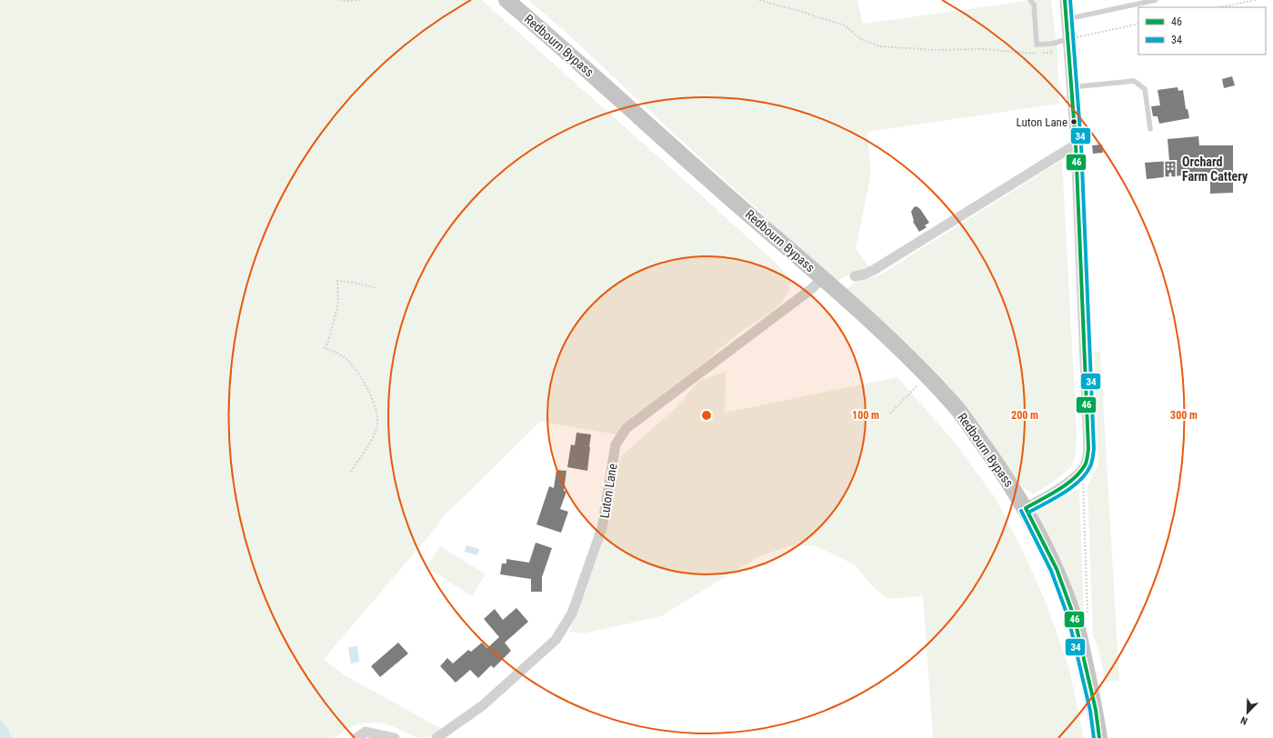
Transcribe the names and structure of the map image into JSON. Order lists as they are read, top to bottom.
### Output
{
  "streets": {
    "main road": ["Redbourn Bypass"],
    "street": ["Luton Lane"]
  },
  "crossings": [
    ["Redbourn Bypass", "Luton Lane"]
  ],
  "places": {
    "other": ["Luton Lane"],
    "building": ["Orchard Farm Cattery"]
  },
  "lines": ["transit line 46", "transit line 34"],
  "legend": ["46", "34"],
  "north": "bottom left",
  "rings": ["100 m", "200 m", "300 m"]
}
